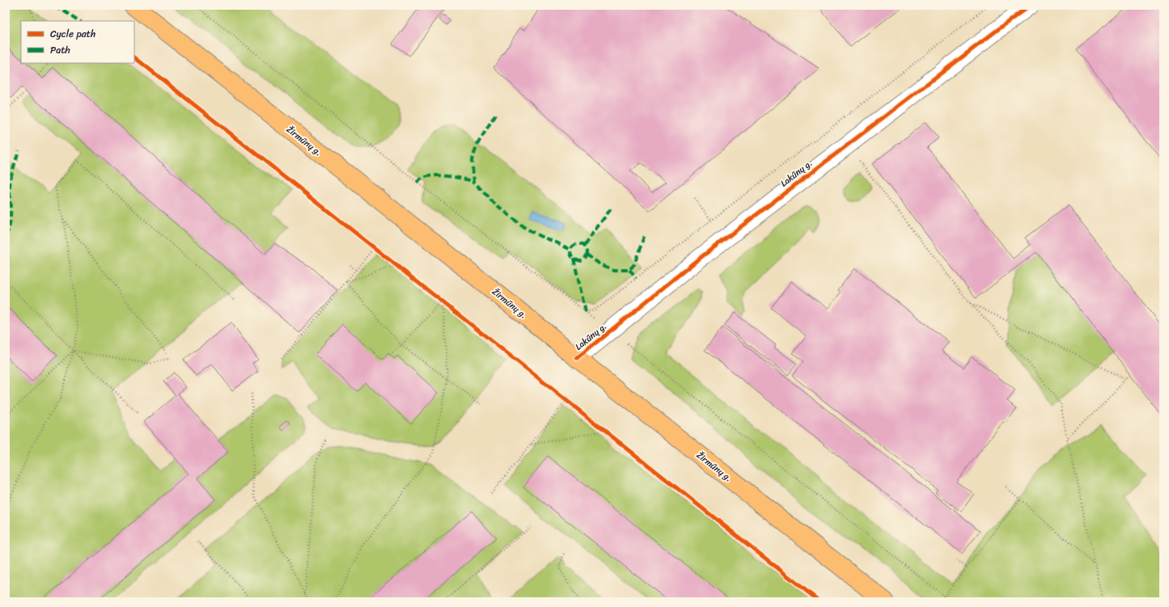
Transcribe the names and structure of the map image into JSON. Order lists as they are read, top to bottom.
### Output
{
  "streets": {
    "main road": ["Žirmūnų g."],
    "street": ["Lakūnų g."]
  },
  "crossings": [
    ["Žirmūnų g.", "Lakūnų g."]
  ],
  "legend": ["Cycle path", "Path"]
}
